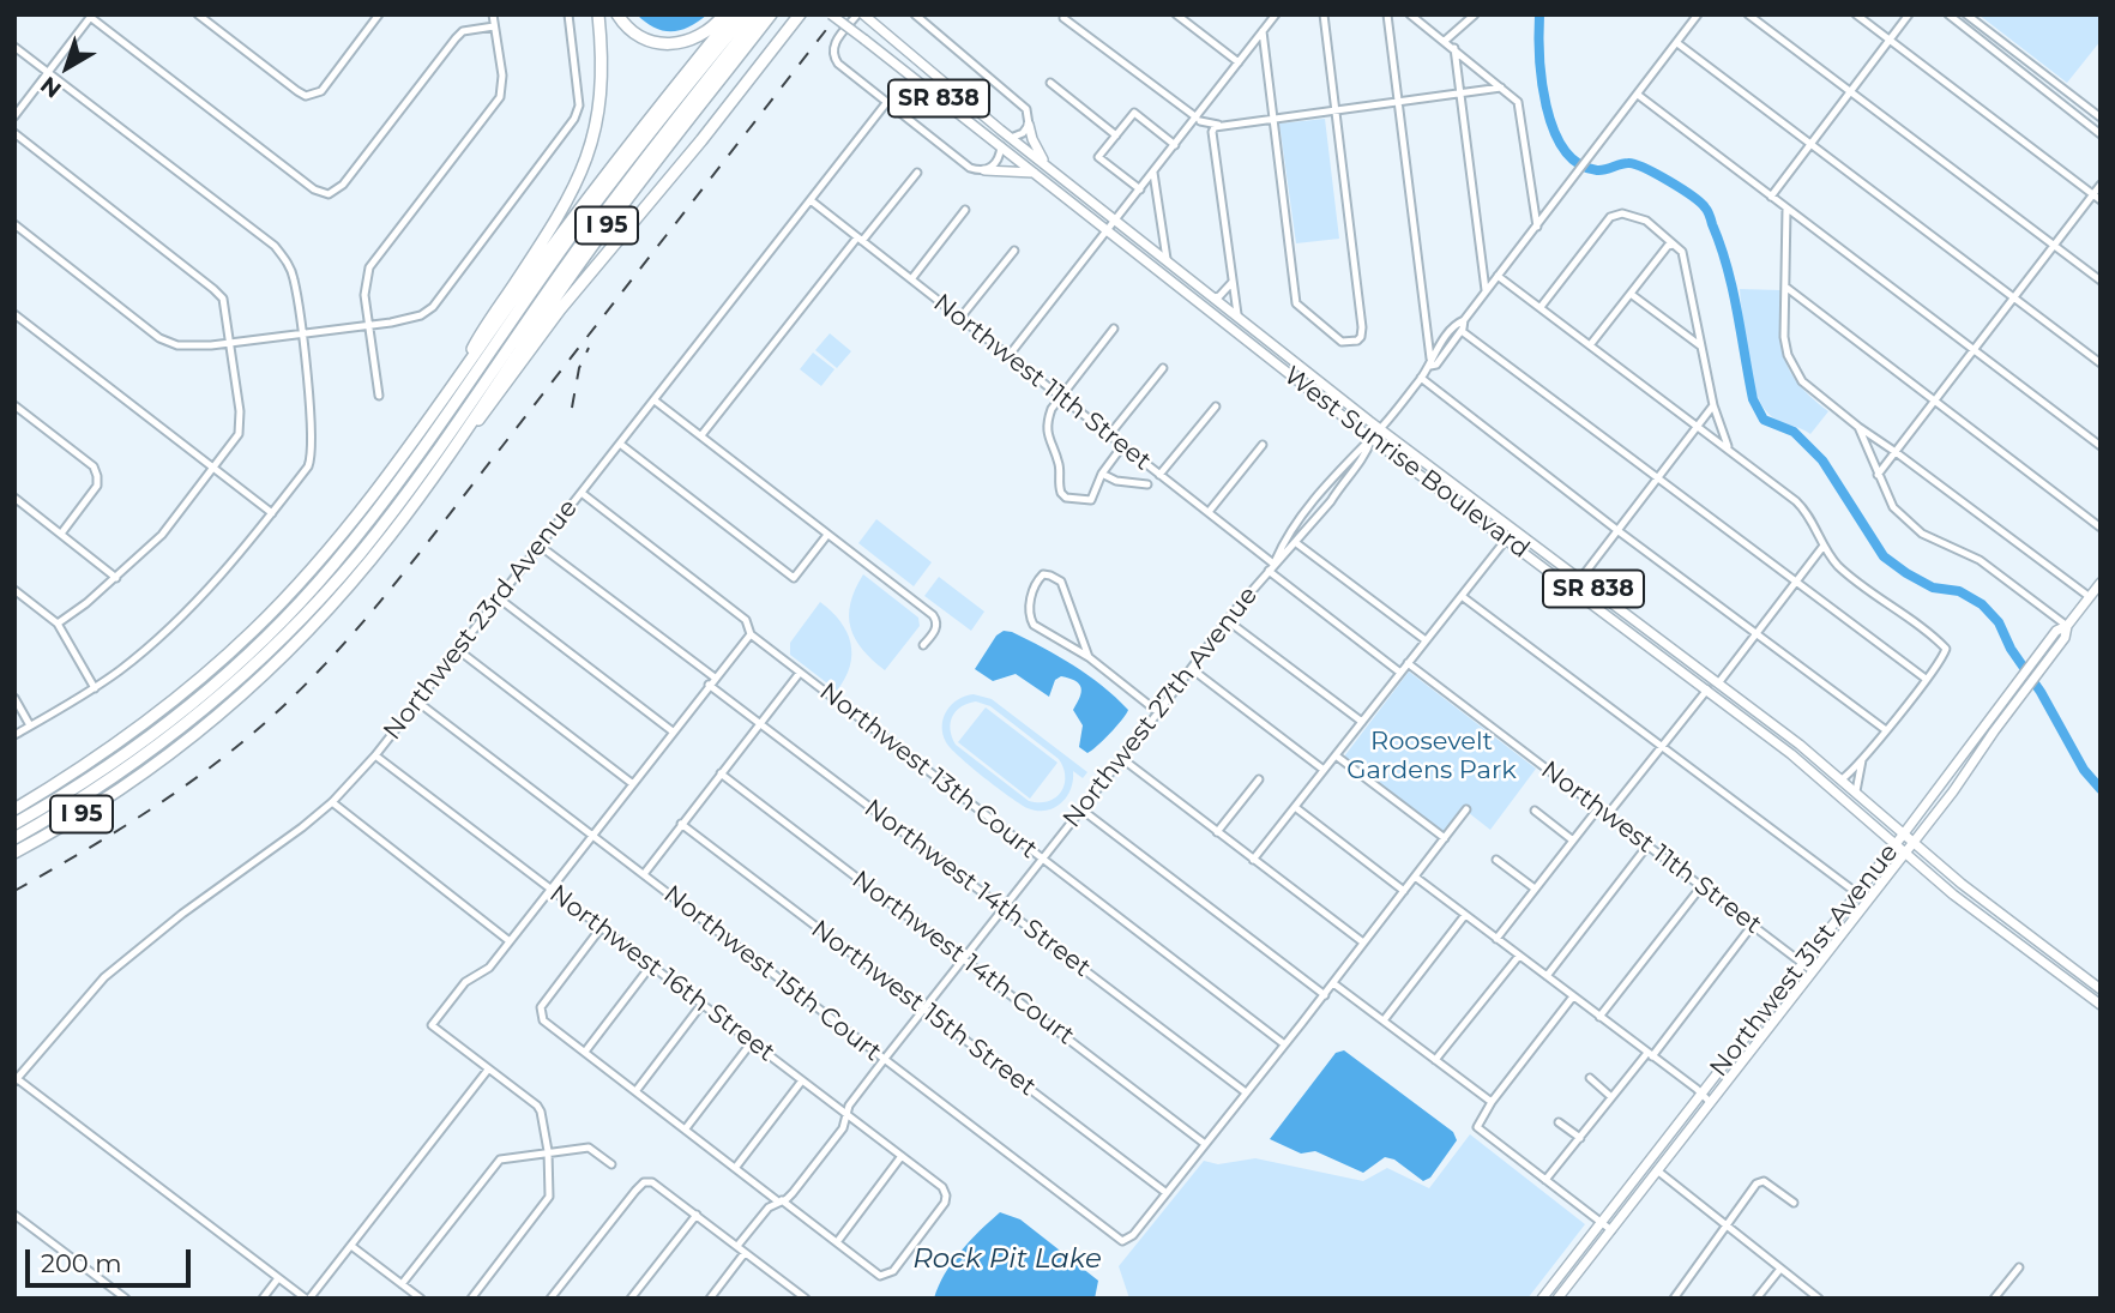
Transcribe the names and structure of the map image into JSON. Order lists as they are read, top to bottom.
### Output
{
  "streets": {
    "highway": ["I 95"],
    "main road": ["SR 838", "West Sunrise Boulevard", "Northwest 31st Avenue"],
    "street": [
      "Northwest 11th Street",
      "Northwest 23rd Avenue",
      "Northwest 27th Avenue",
      "Northwest 13th Court",
      "Northwest 14th Street",
      "Northwest 14th Court",
      "Northwest 16th Street",
      "Northwest 15th Court",
      "Northwest 15th Street"
    ]
  },
  "crossings": [
    ["Northwest 11th Street", "Northwest 23rd Avenue"],
    ["Northwest 11th Street", "Northwest 27th Avenue"],
    ["Northwest 11th Street", "Northwest 31st Avenue"],
    ["West Sunrise Boulevard", "Northwest 27th Avenue"],
    ["West Sunrise Boulevard", "Northwest 31st Avenue"],
    ["Northwest 23rd Avenue", "Northwest 13th Court"],
    ["Northwest 23rd Avenue", "Northwest 16th Street"],
    ["Northwest 23rd Avenue", "Northwest 15th Court"],
    ["Northwest 27th Avenue", "Northwest 13th Court"],
    ["Northwest 27th Avenue", "Northwest 14th Street"],
    ["Northwest 27th Avenue", "Northwest 14th Court"],
    ["Northwest 27th Avenue", "Northwest 16th Street"],
    ["Northwest 27th Avenue", "Northwest 15th Court"],
    ["Northwest 27th Avenue", "Northwest 15th Street"],
    ["Northwest 15th Court", "Northwest 15th Street"]
  ],
  "water": ["Rock Pit Lake"],
  "parks": ["Roosevelt Gardens Park"],
  "scale_bar": "200 m",
  "north": "bottom left"
}
